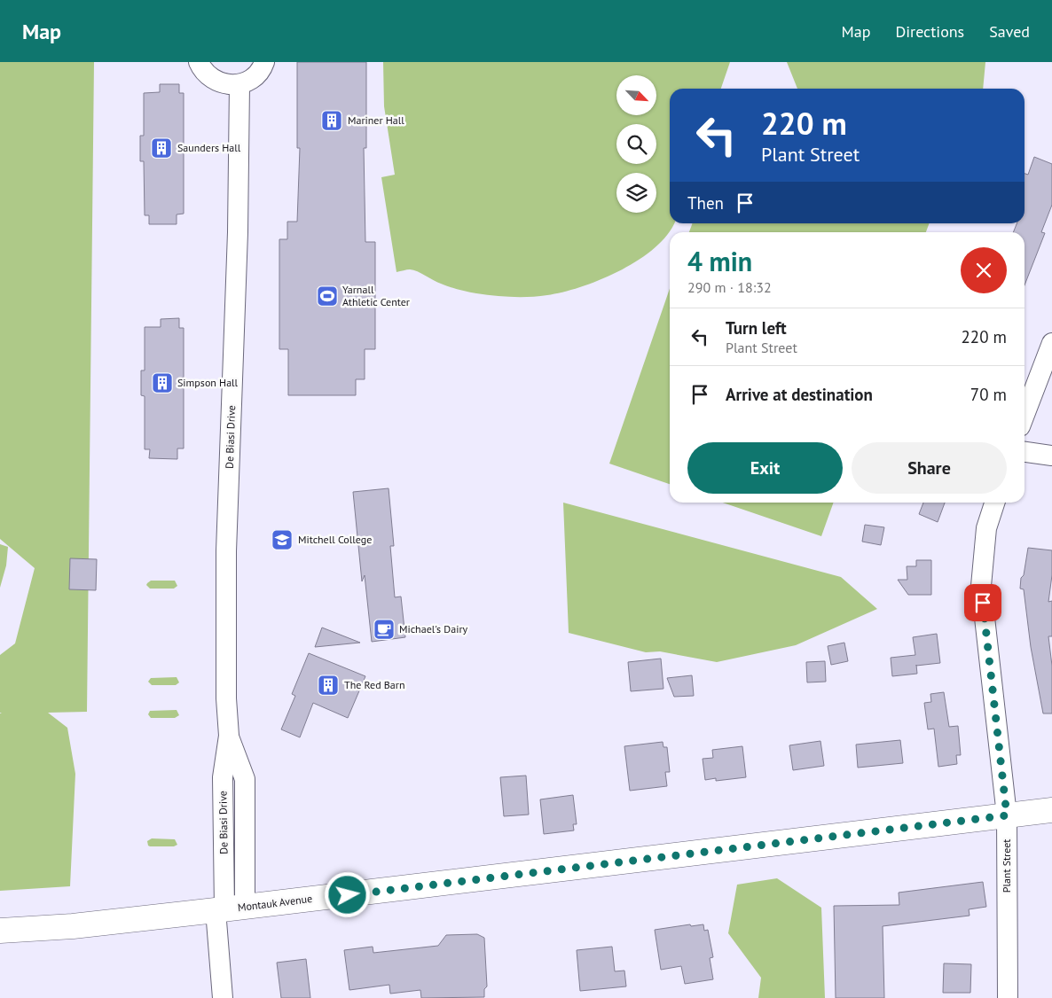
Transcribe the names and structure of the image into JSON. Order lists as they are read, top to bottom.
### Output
{
  "streets": {
    "street": ["De Biasi Drive", "Plant Street", "Montauk Avenue"]
  },
  "crossings": [
    ["De Biasi Drive", "Montauk Avenue"],
    ["Plant Street", "Montauk Avenue"]
  ],
  "places": {
    "building": [
      "Mariner Hall",
      "Saunders Hall",
      "Simpson Hall",
      "The Red Barn"
    ],
    "sports": ["Yarnall Athletic Center"],
    "school or university": ["Mitchell College"],
    "cafe": ["Michael's Dairy"]
  },
  "north": "bottom right",
  "page": {
    "header": "Map",
    "nav": ["Map", "Directions", "Saved"],
    "turn": ["220 m", "Plant Street"],
    "then": "Then",
    "heading": ["4 min", "290 m · 18:32"],
    "list": [
      {
        "name": "Turn left",
        "note": "Plant Street",
        "value": "220 m"
      },
      {
        "name": "Arrive at destination",
        "value": "70 m"
      }
    ],
    "buttons": ["Exit", "Share"]
  }
}
